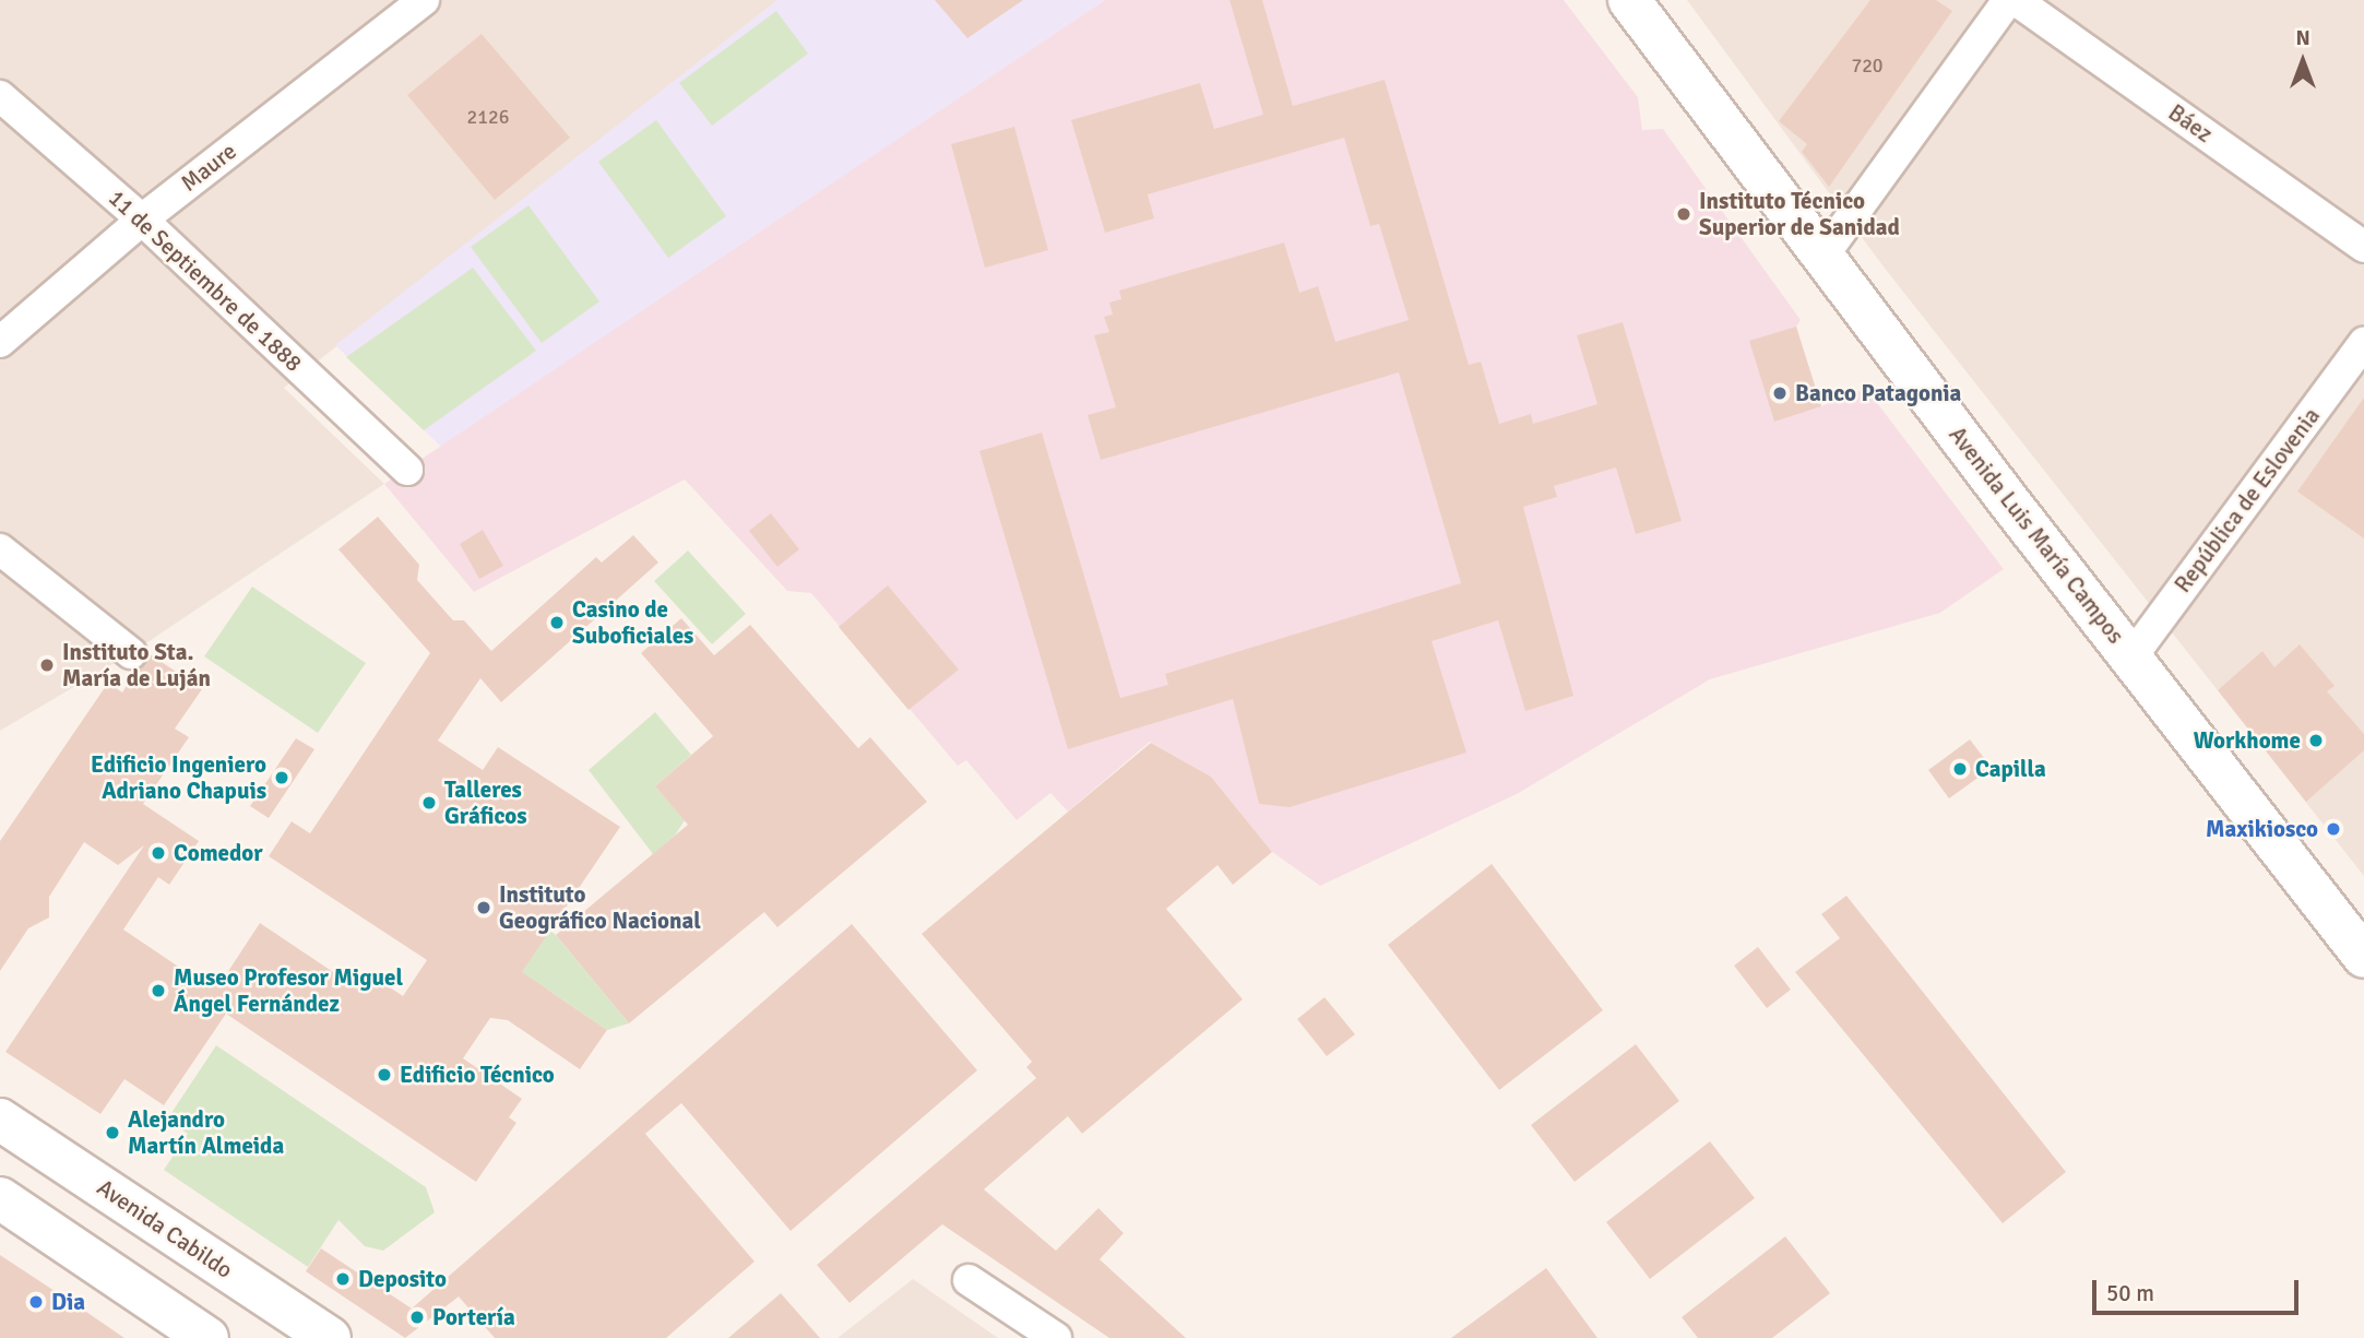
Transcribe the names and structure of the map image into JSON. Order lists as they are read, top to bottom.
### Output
{
  "streets": {
    "main road": ["Avenida Luis María Campos", "Avenida Cabildo"],
    "street": [
      "Báez",
      "Maure",
      "11 de Septiembre de 1888",
      "República de Eslovenia"
    ]
  },
  "crossings": [
    ["Maure", "11 de Septiembre de 1888"],
    ["República de Eslovenia", "Avenida Luis María Campos"]
  ],
  "places": [
    "Instituto Técnico Superior de Sanidad",
    "Banco Patagonia",
    "Casino de Suboficiales",
    "Instituto Sta. María de Luján",
    "Workhome",
    "Capilla",
    "Edificio Ingeniero Adriano Chapuis",
    "Talleres Gráficos",
    "Maxikiosco",
    "Comedor",
    "Instituto Geográfico Nacional",
    "Museo Profesor Miguel Ángel Fernández",
    "Edificio Técnico",
    "Alejandro Martín Almeida",
    "Deposito",
    "Dia",
    "Portería"
  ],
  "house_numbers": ["720", "2126"],
  "scale_bar": "50 m",
  "north": "top"
}
